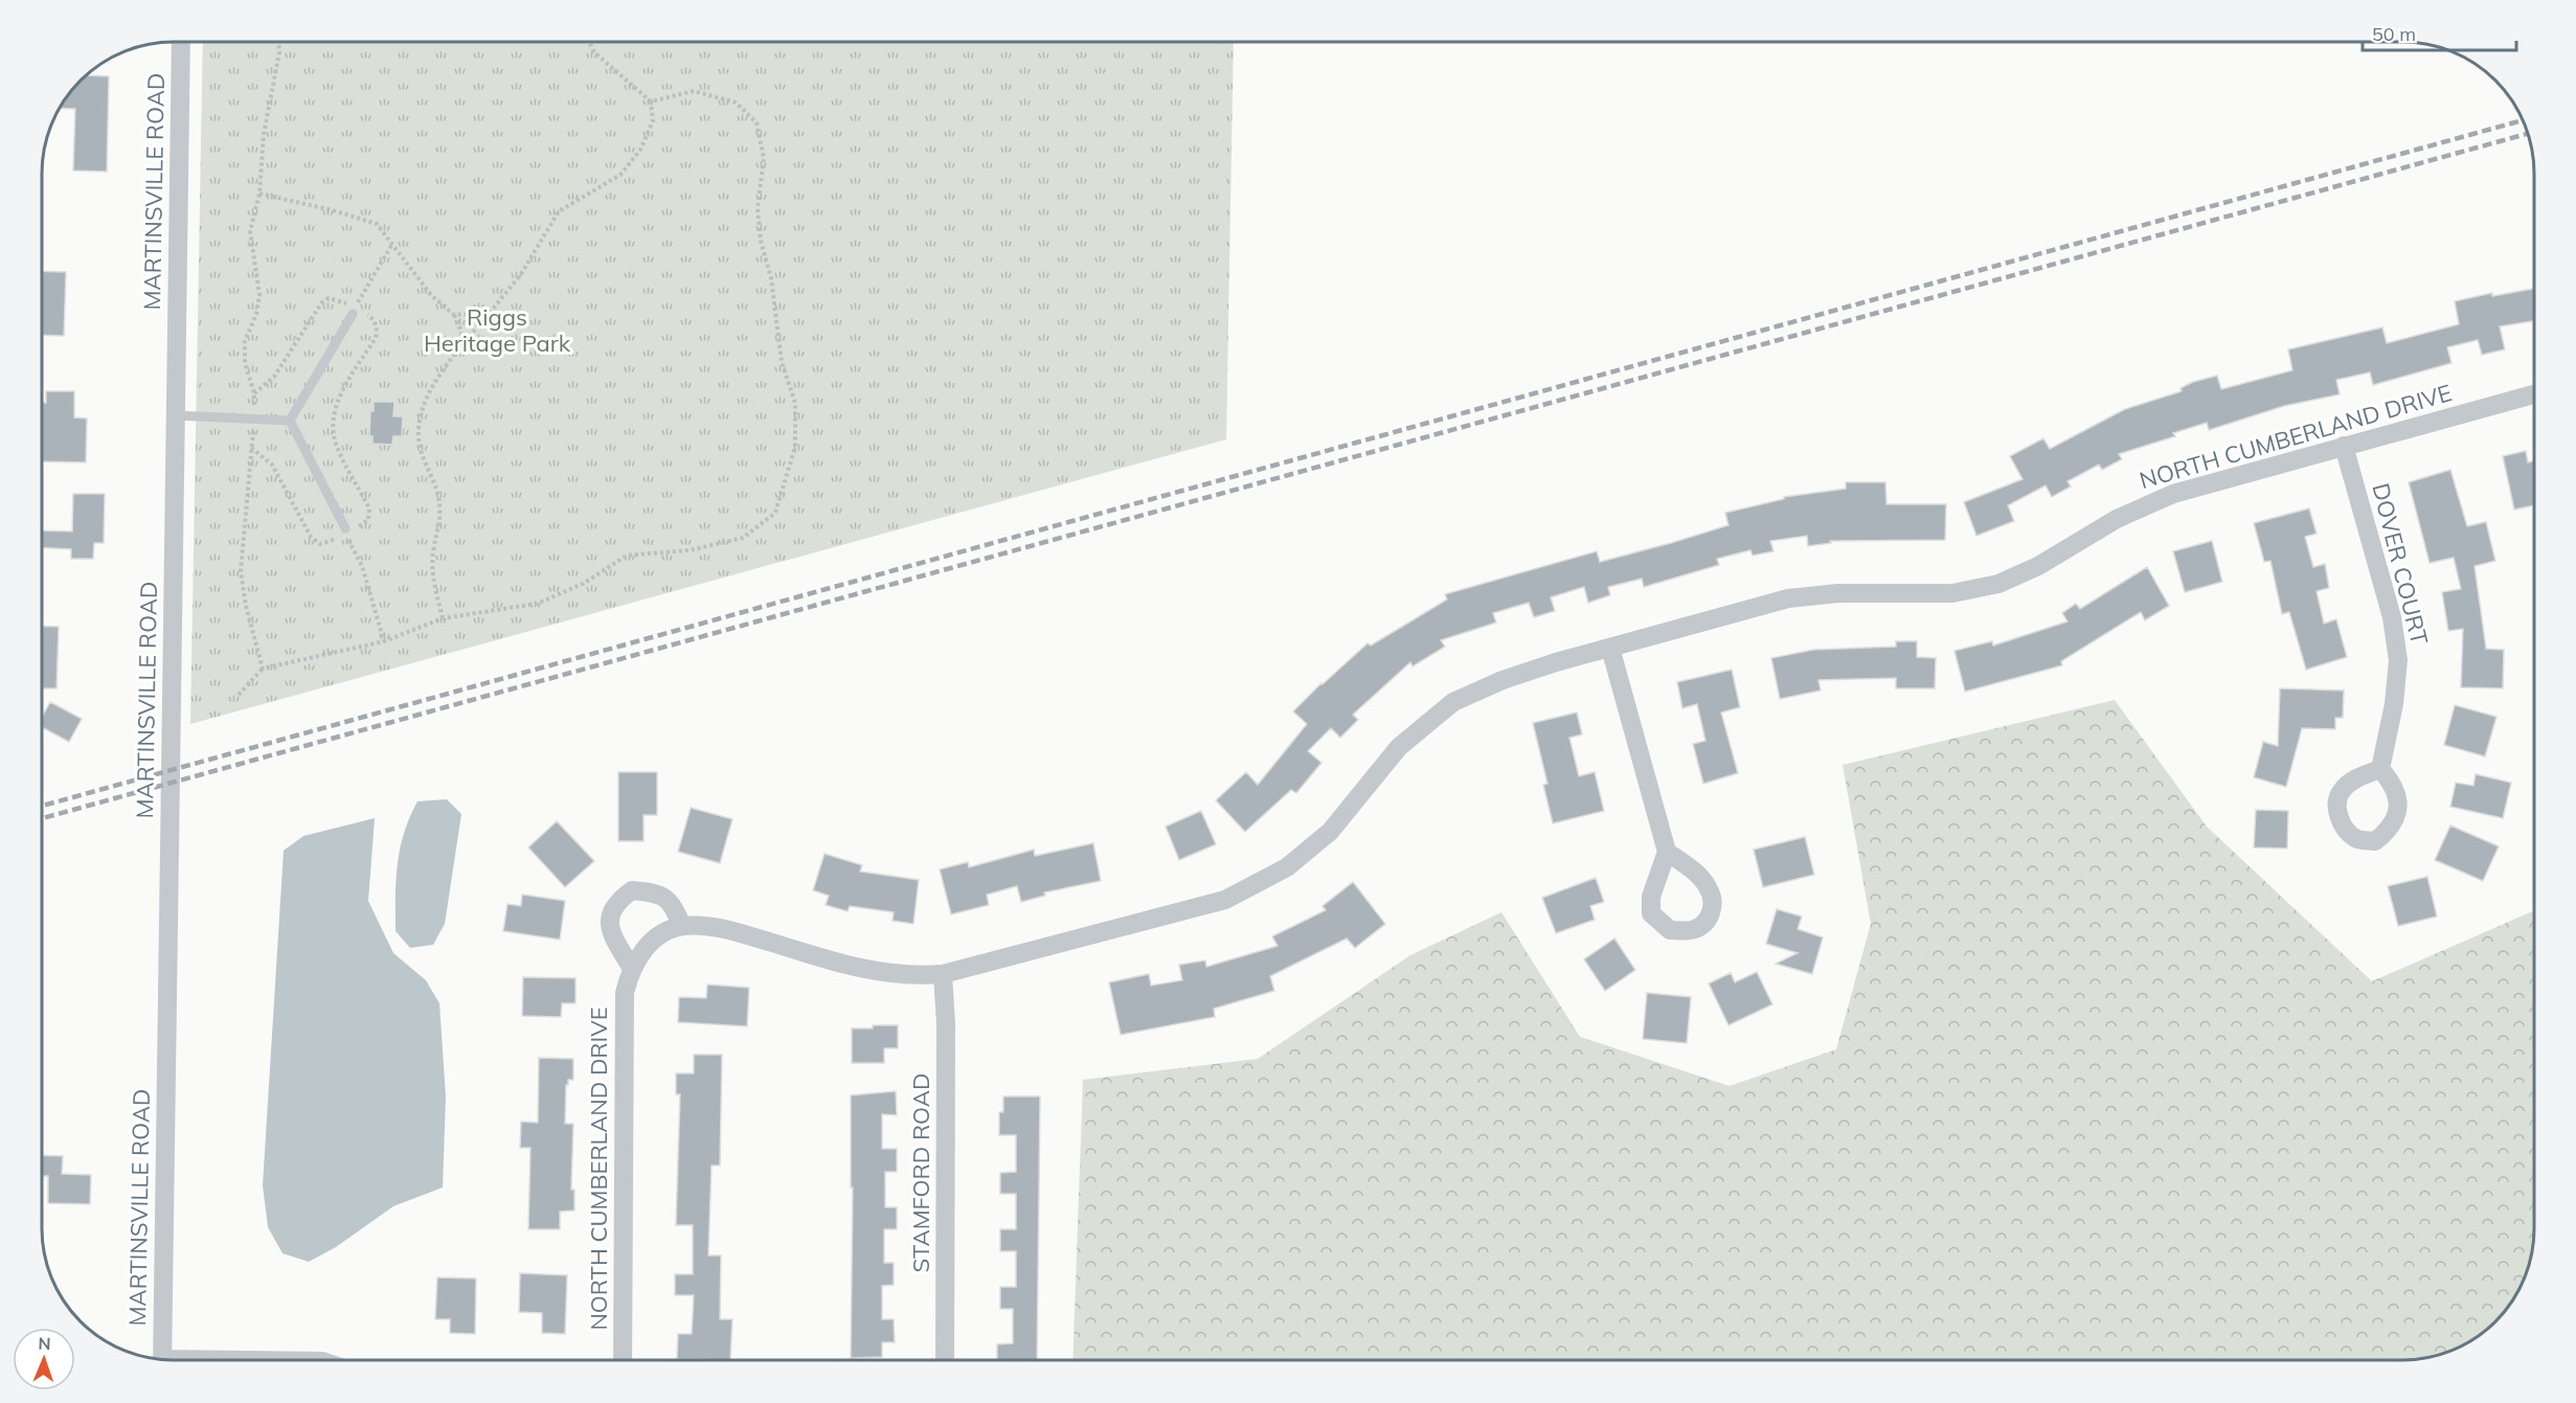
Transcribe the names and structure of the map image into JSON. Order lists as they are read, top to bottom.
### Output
{
  "streets": {
    "street": [
      "MARTINSVILLE ROAD",
      "NORTH CUMBERLAND DRIVE",
      "DOVER COURT",
      "STAMFORD ROAD"
    ]
  },
  "crossings": [
    ["NORTH CUMBERLAND DRIVE", "DOVER COURT"],
    ["NORTH CUMBERLAND DRIVE", "STAMFORD ROAD"]
  ],
  "parks": ["Riggs Heritage Park"],
  "scale_bar": "50 m",
  "north": "top"
}
